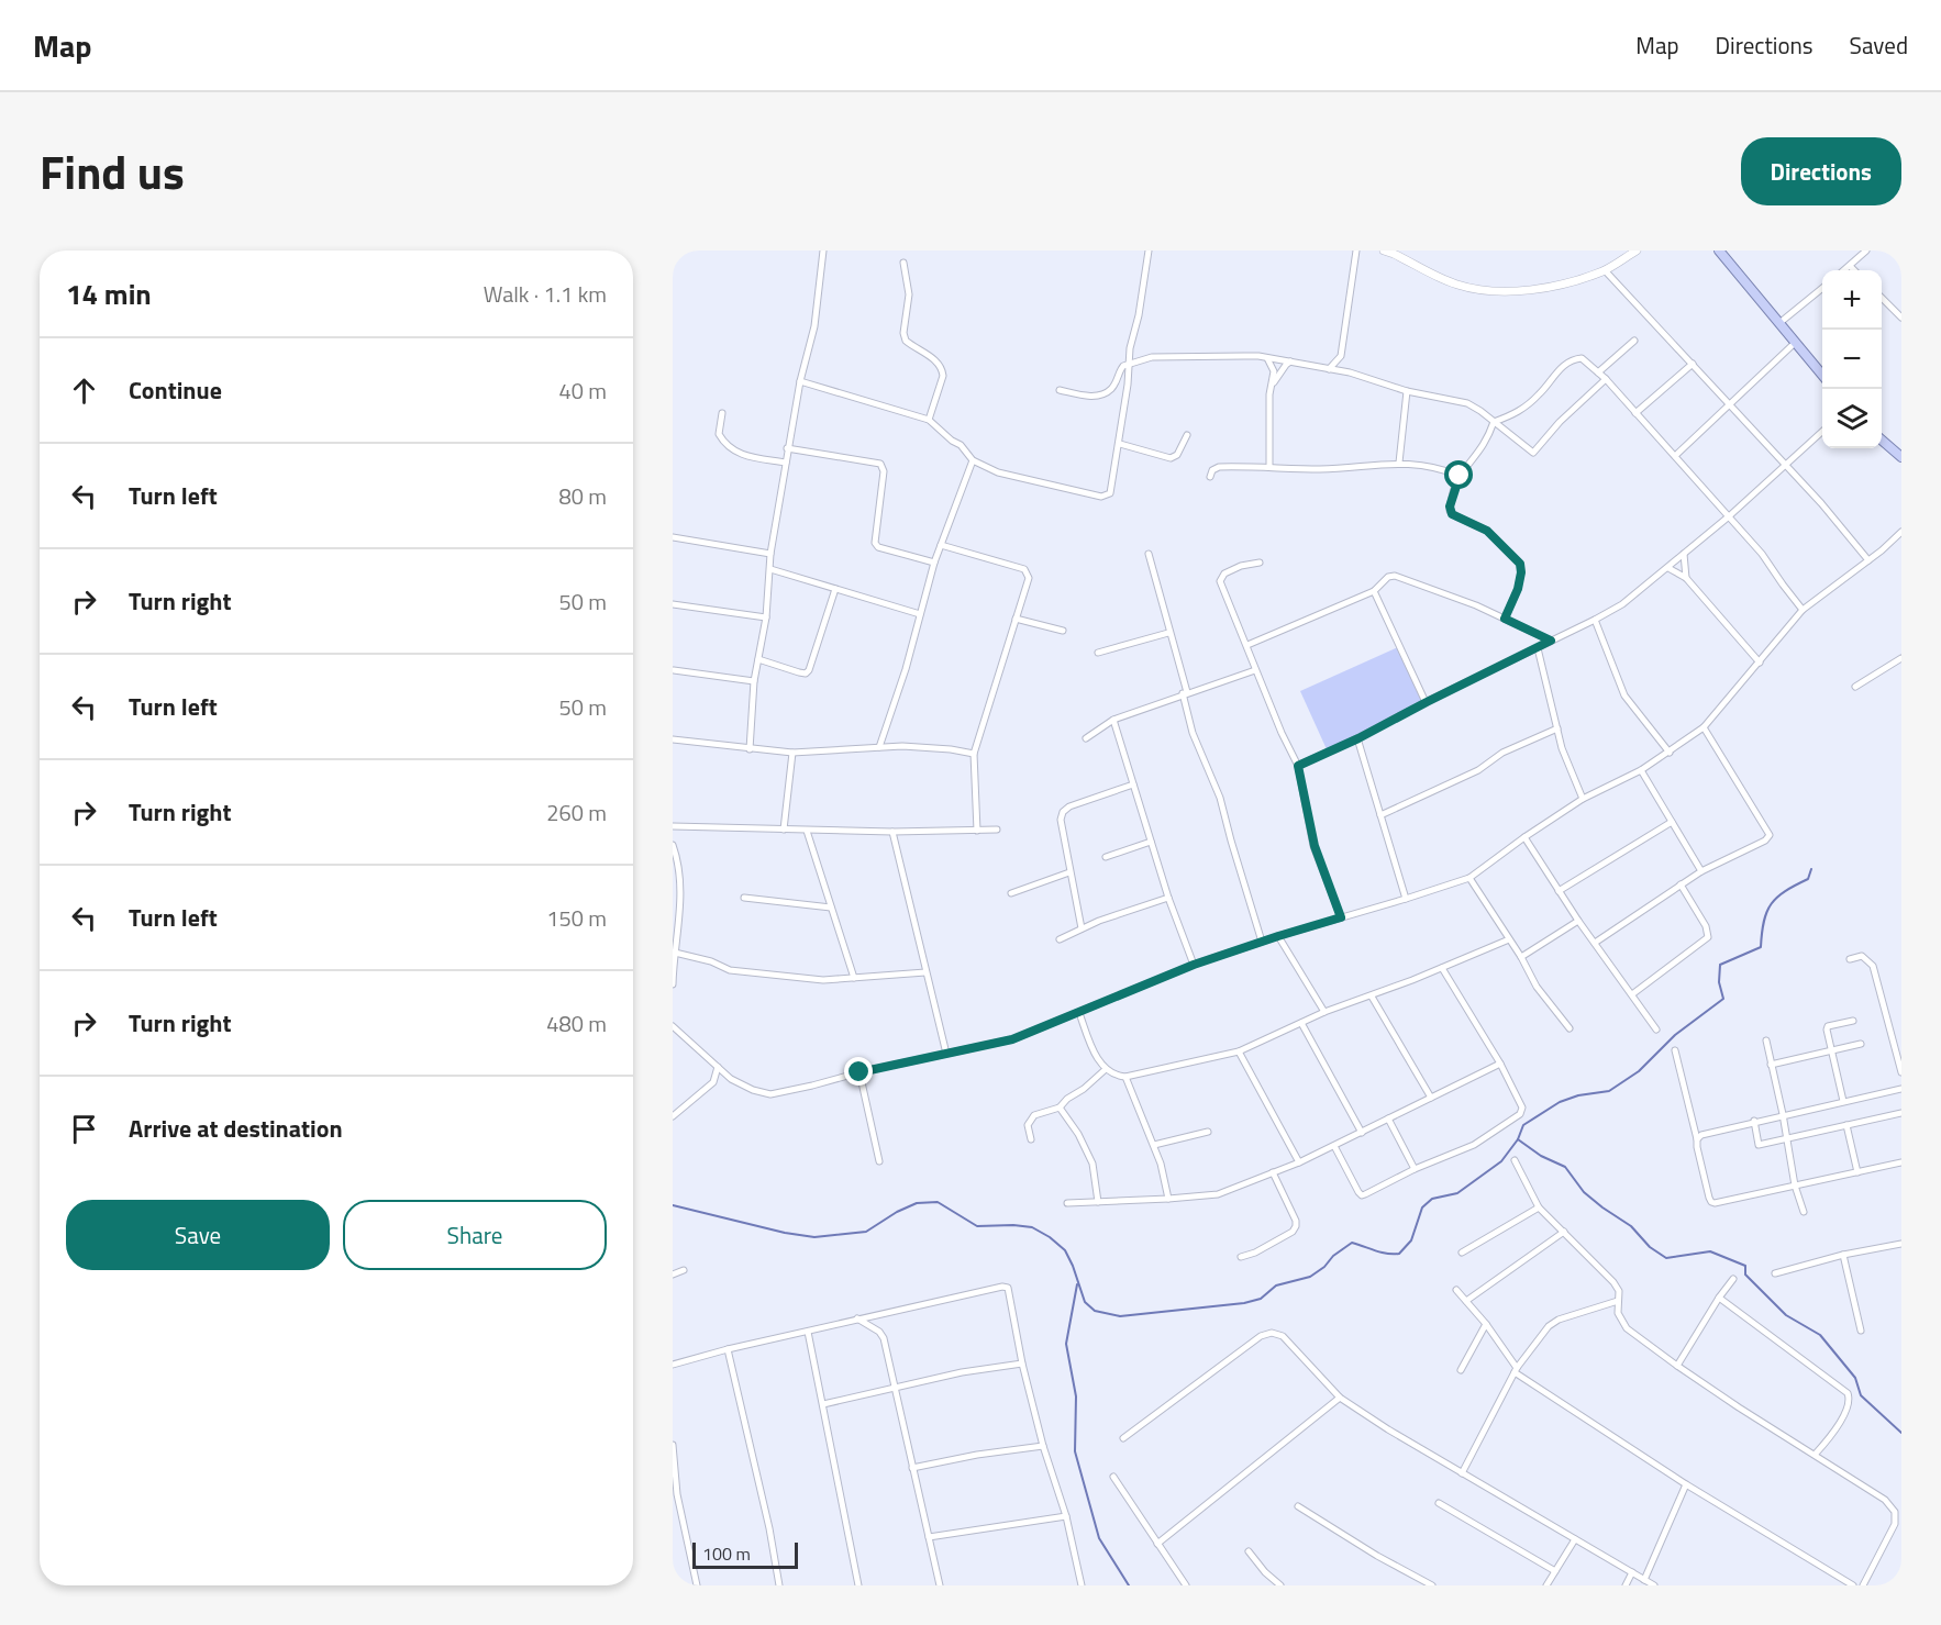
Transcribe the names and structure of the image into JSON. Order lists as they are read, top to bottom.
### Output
{
  "scale_bar": "100 m",
  "page": {
    "header": "Map",
    "nav": ["Map", "Directions", "Saved"],
    "title": "Find us",
    "buttons": [
      "Directions",
      ["Save", "Share"]
    ],
    "heading": ["14 min", "Walk · 1.1 km"],
    "map_buttons": ["+", "−"],
    "list": [
      ["Continue", "40 m"],
      ["Turn left", "80 m"],
      ["Turn right", "50 m"],
      ["Turn left", "50 m"],
      ["Turn right", "260 m"],
      ["Turn left", "150 m"],
      ["Turn right", "480 m"],
      "Arrive at destination"
    ],
    "scale": "100 m"
  }
}
